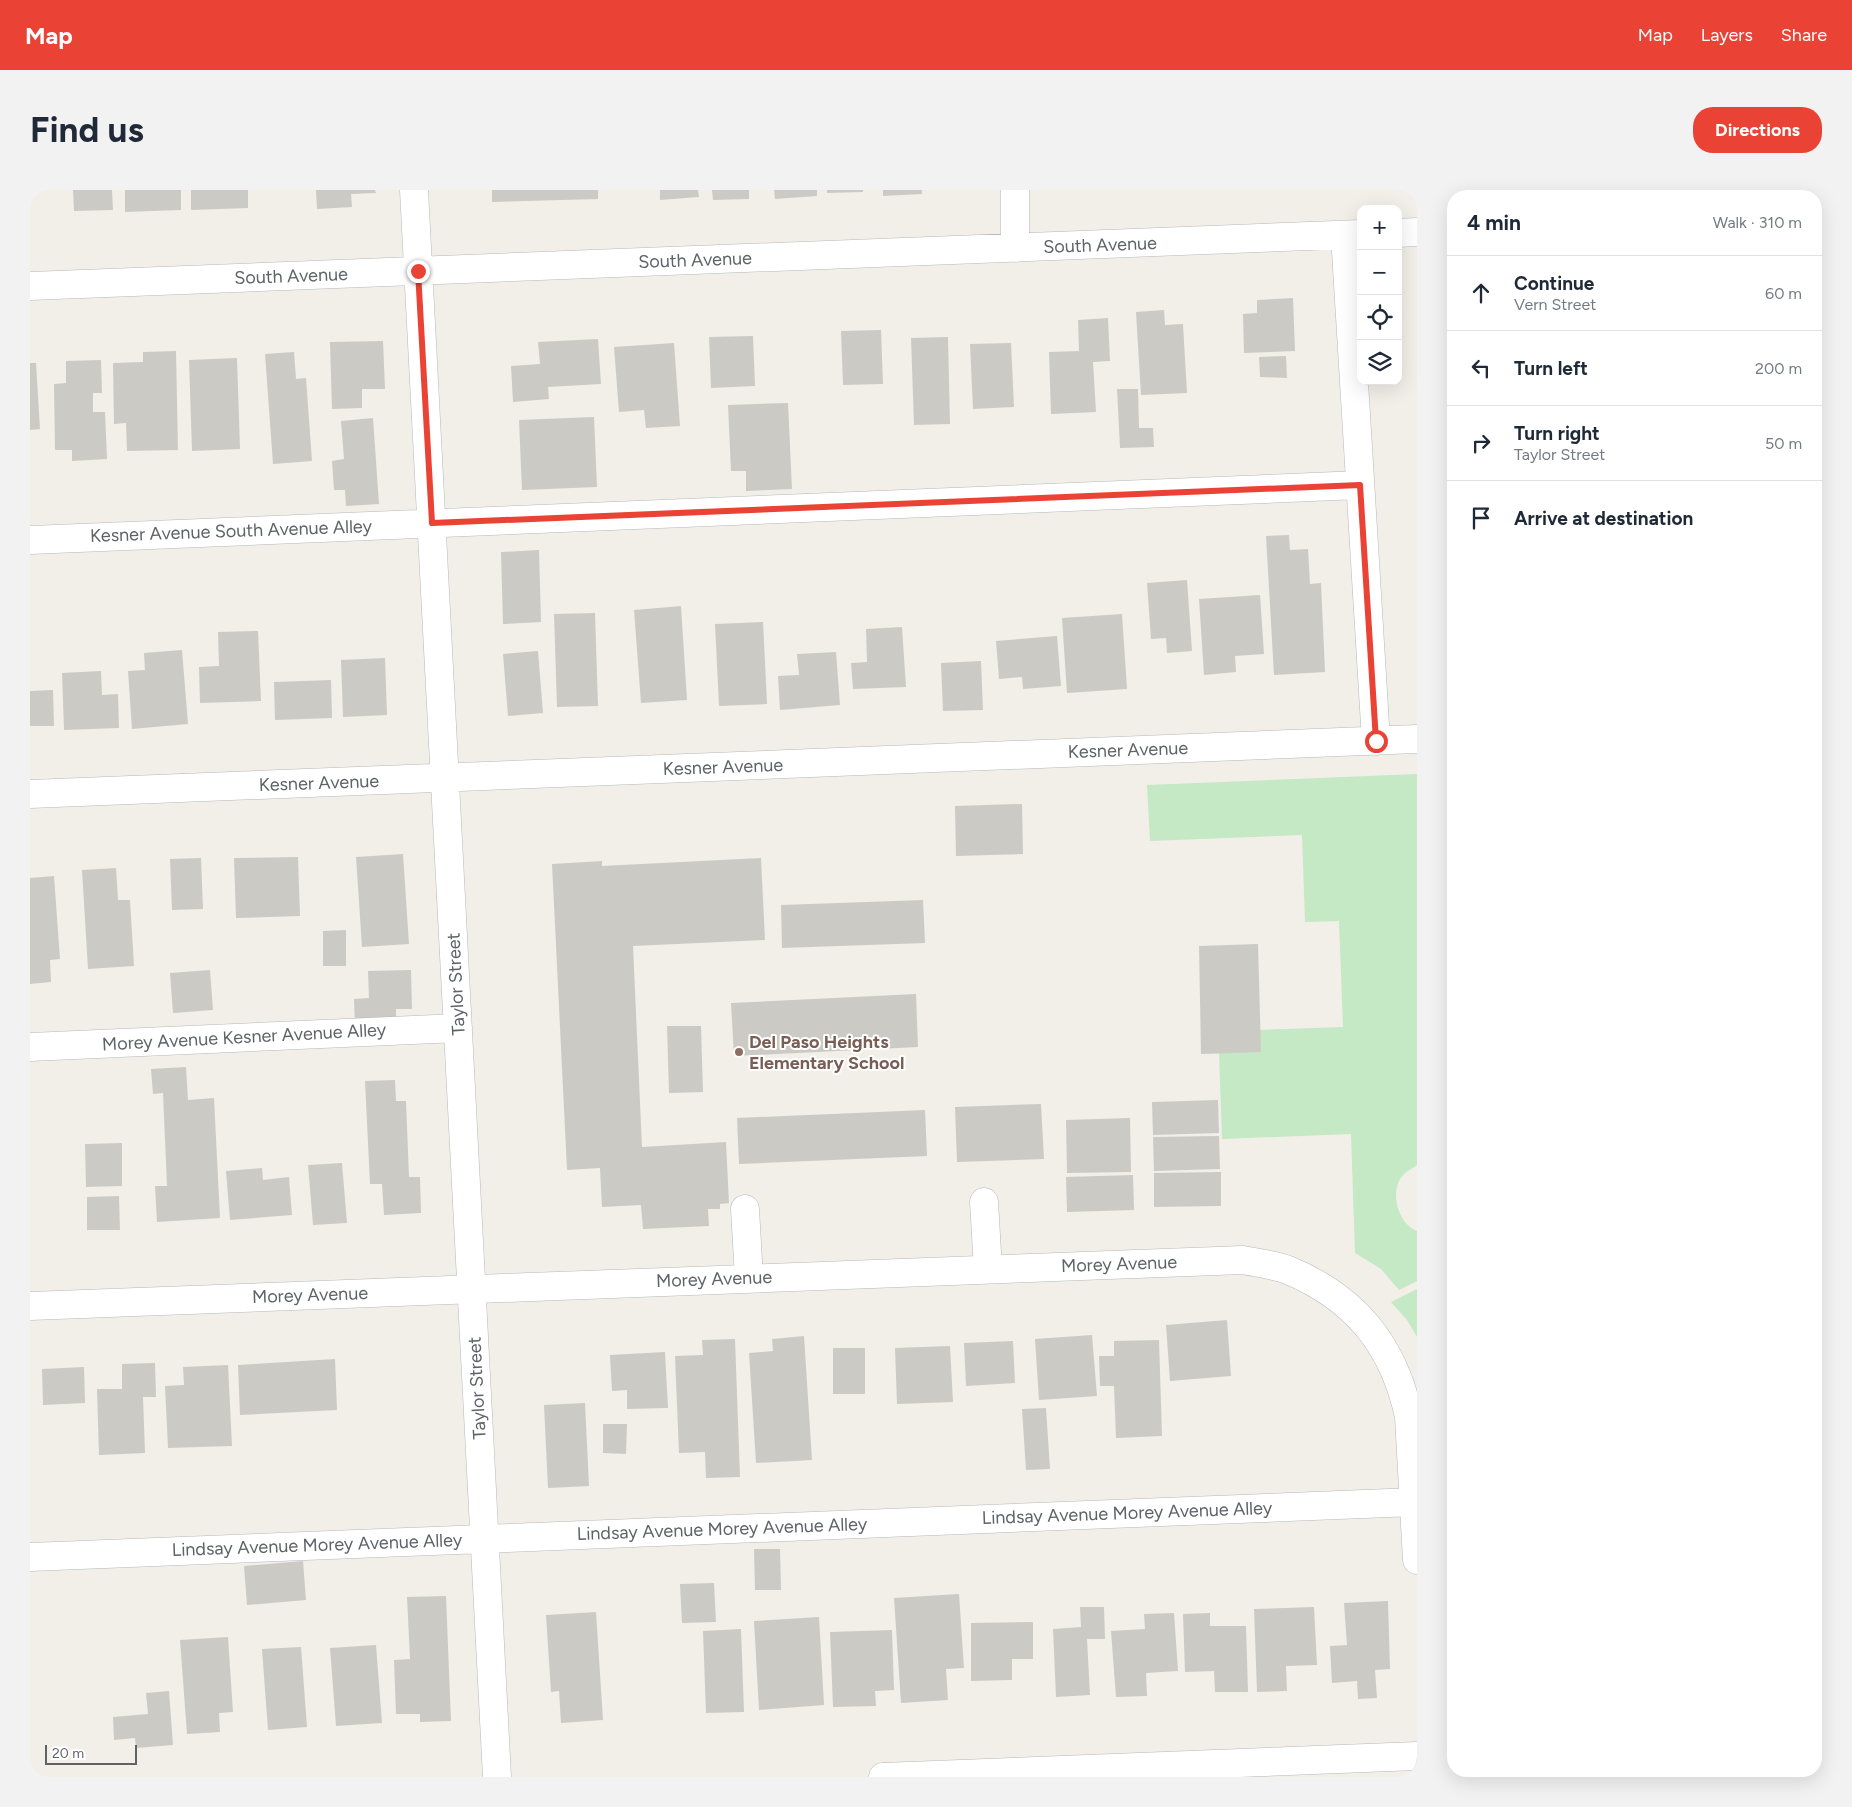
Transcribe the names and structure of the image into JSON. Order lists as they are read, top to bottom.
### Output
{
  "streets": {
    "street": [
      "South Avenue",
      "Kesner Avenue South Avenue Alley",
      "Kesner Avenue",
      "Taylor Street",
      "Morey Avenue Kesner Avenue Alley",
      "Morey Avenue",
      "Lindsay Avenue Morey Avenue Alley"
    ]
  },
  "crossings": [
    ["South Avenue", "Taylor Street"],
    ["Kesner Avenue South Avenue Alley", "Taylor Street"],
    ["Kesner Avenue", "Taylor Street"],
    ["Taylor Street", "Morey Avenue Kesner Avenue Alley"],
    ["Taylor Street", "Morey Avenue"],
    ["Taylor Street", "Lindsay Avenue Morey Avenue Alley"],
    ["Morey Avenue", "Lindsay Avenue Morey Avenue Alley"]
  ],
  "places": ["Del Paso Heights Elementary School"],
  "scale_bar": "20 m",
  "page": {
    "header": "Map",
    "nav": ["Map", "Layers", "Share"],
    "buttons": "Directions",
    "title": "Find us",
    "heading": ["4 min", "Walk · 310 m"],
    "map_buttons": ["+", "−"],
    "list": [
      ["Continue", "Vern Street", "60 m"],
      ["Turn left", "200 m"],
      ["Turn right", "Taylor Street", "50 m"],
      "Arrive at destination"
    ],
    "scale": "20 m"
  }
}
